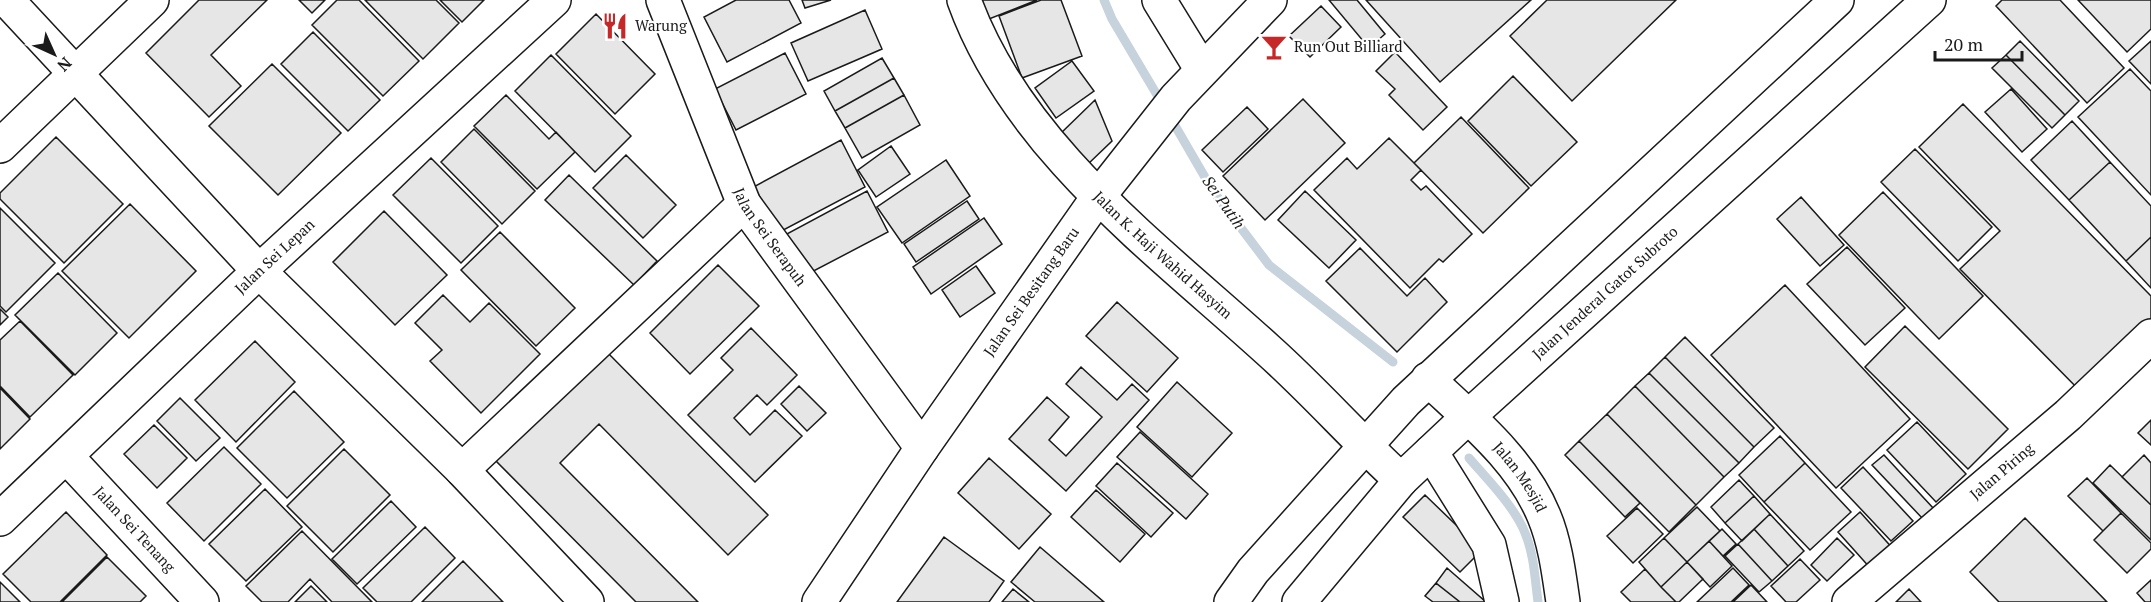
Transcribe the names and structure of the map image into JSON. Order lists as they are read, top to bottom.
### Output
{
  "streets": {
    "street": [
      "Jalan Sei Serapuh",
      "Jalan K. Haji Wahid Hasyim",
      "Jalan Sei Lepan",
      "Jalan Sei Besitang Baru",
      "Jalan Jenderal Gatot Subroto",
      "Jalan Piring",
      "Jalan Mesjid",
      "Jalan Sei Tenang"
    ]
  },
  "crossings": [
    ["Jalan Sei Serapuh", "Jalan Sei Besitang Baru"],
    ["Jalan K. Haji Wahid Hasyim", "Jalan Sei Besitang Baru"],
    ["Jalan K. Haji Wahid Hasyim", "Jalan Jenderal Gatot Subroto"],
    ["Jalan Sei Lepan", "Jalan Sei Tenang"],
    ["Jalan Jenderal Gatot Subroto", "Jalan Mesjid"]
  ],
  "water": ["Sei Putih"],
  "places": {
    "restaurant": ["Warung"],
    "bar": ["Run Out Billiard"]
  },
  "scale_bar": "20 m",
  "north": "bottom right"
}
